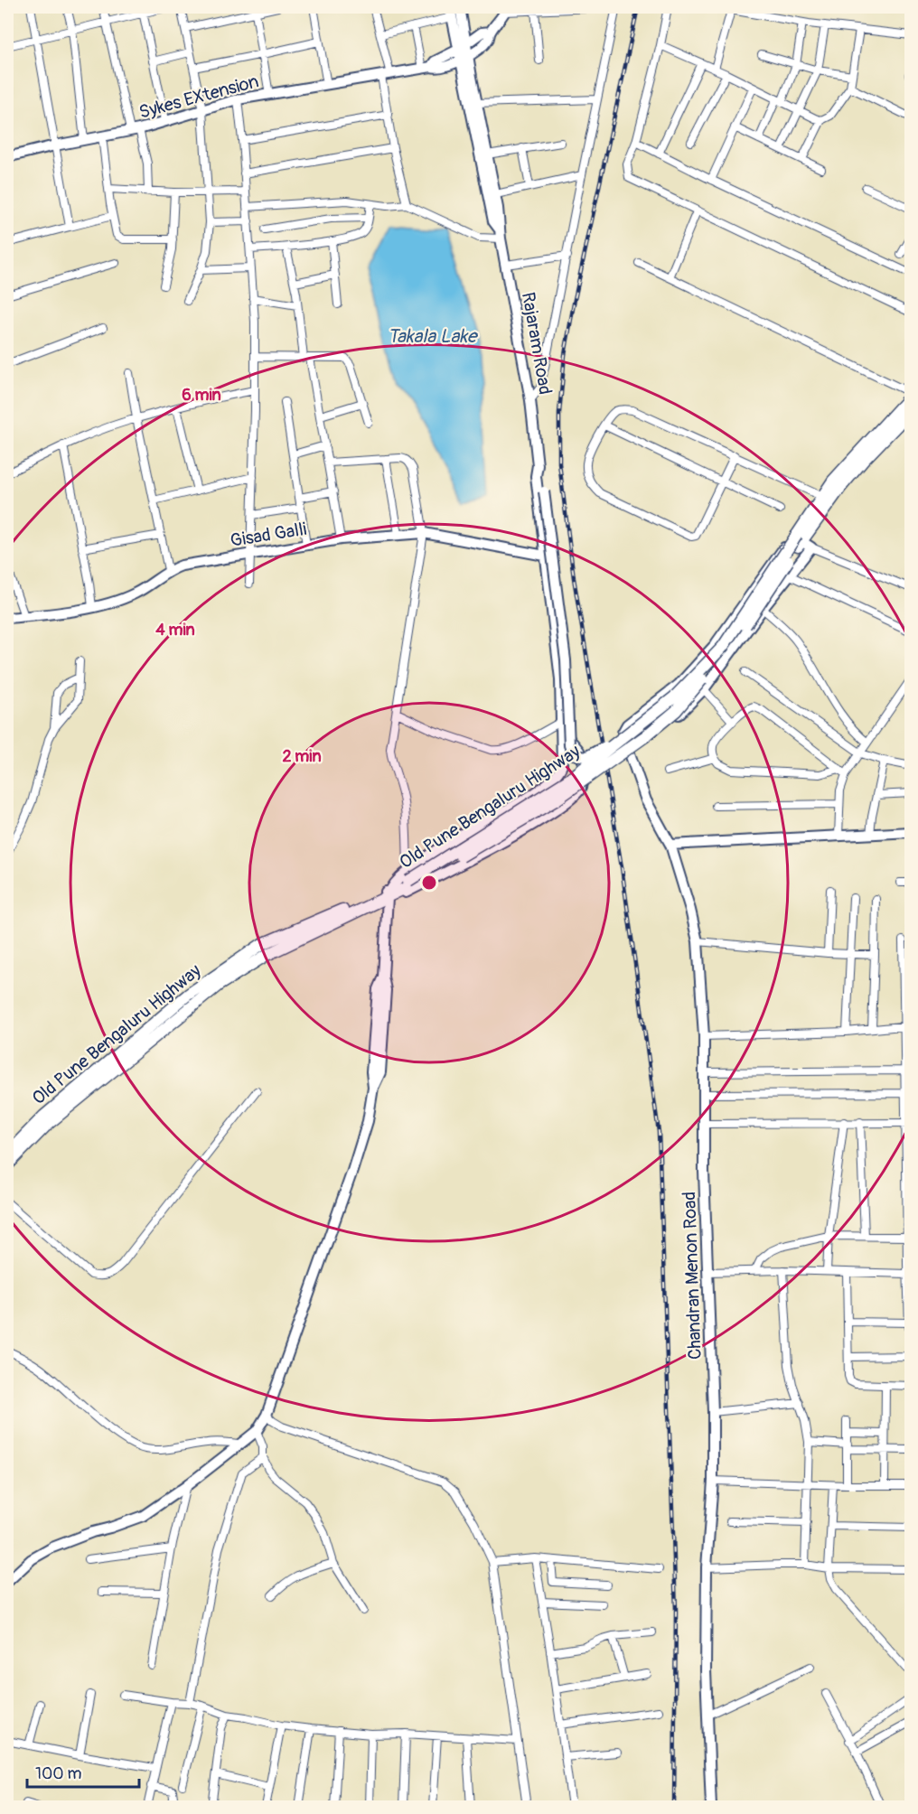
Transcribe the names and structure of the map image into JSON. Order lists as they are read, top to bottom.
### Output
{
  "streets": {
    "main road": ["Old Pune Bengaluru Highway"],
    "street": [
      "Sykes EXtension",
      "Rajaram Road",
      "Gisad Galli",
      "Chandran Menon Road"
    ]
  },
  "crossings": [
    ["Sykes EXtension", "Rajaram Road"],
    ["Old Pune Bengaluru Highway", "Chandran Menon Road"]
  ],
  "water": ["Takala Lake"],
  "scale_bar": "100 m",
  "rings": ["6 min", "4 min", "2 min"]
}
